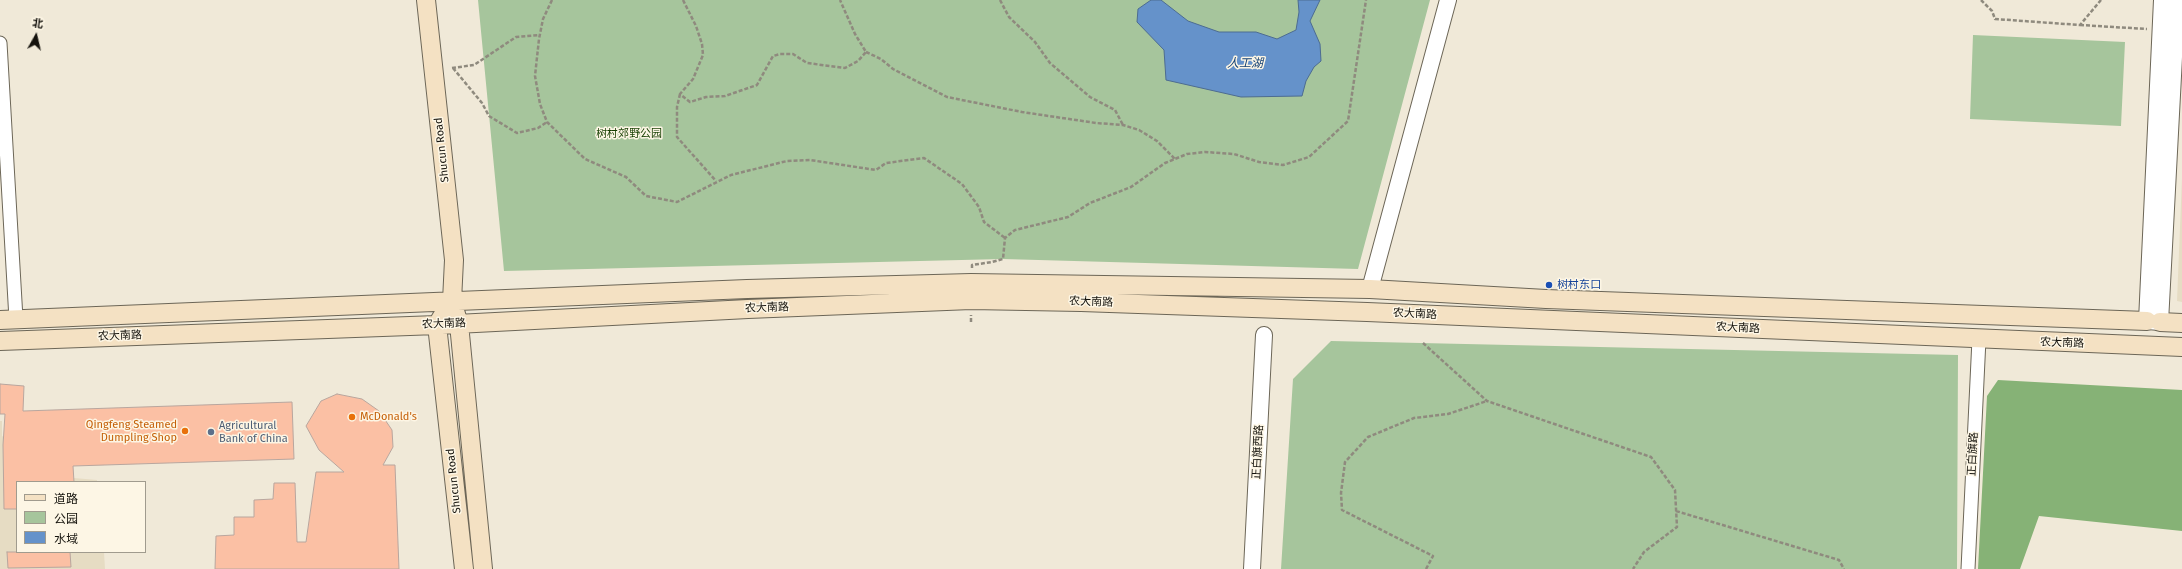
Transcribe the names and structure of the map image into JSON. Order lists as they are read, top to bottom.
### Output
{
  "streets": {
    "main road": ["Shucun Road", "农大南路"],
    "street": ["正白旗西路", "正白旗路"]
  },
  "crossings": [
    ["Shucun Road", "农大南路"],
    ["农大南路", "正白旗路"]
  ],
  "water": ["人工湖"],
  "parks": ["树村郊野公园"],
  "places": [
    "树村东口",
    "McDonald's",
    "Qingfeng Steamed Dumpling Shop",
    "Agricultural Bank of China"
  ],
  "legend": ["道路", "公园", "水域"],
  "north": "top"
}
